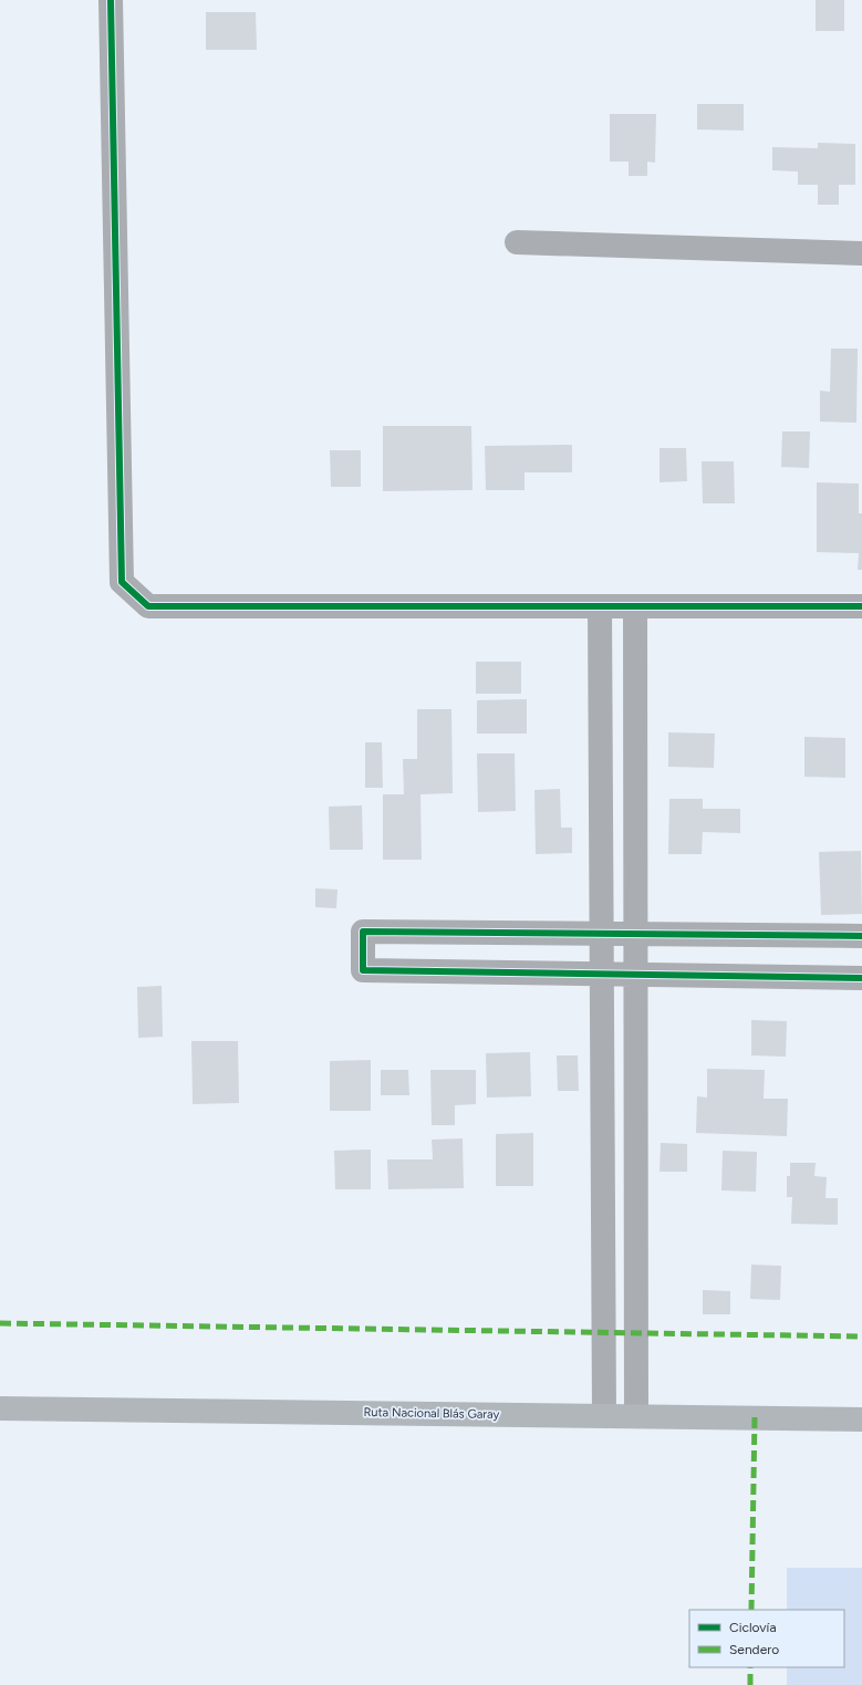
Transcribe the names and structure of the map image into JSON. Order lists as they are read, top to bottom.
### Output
{
  "streets": {
    "highway": ["Ruta Nacional Blás Garay"]
  },
  "legend": ["Ciclovía", "Sendero"]
}
